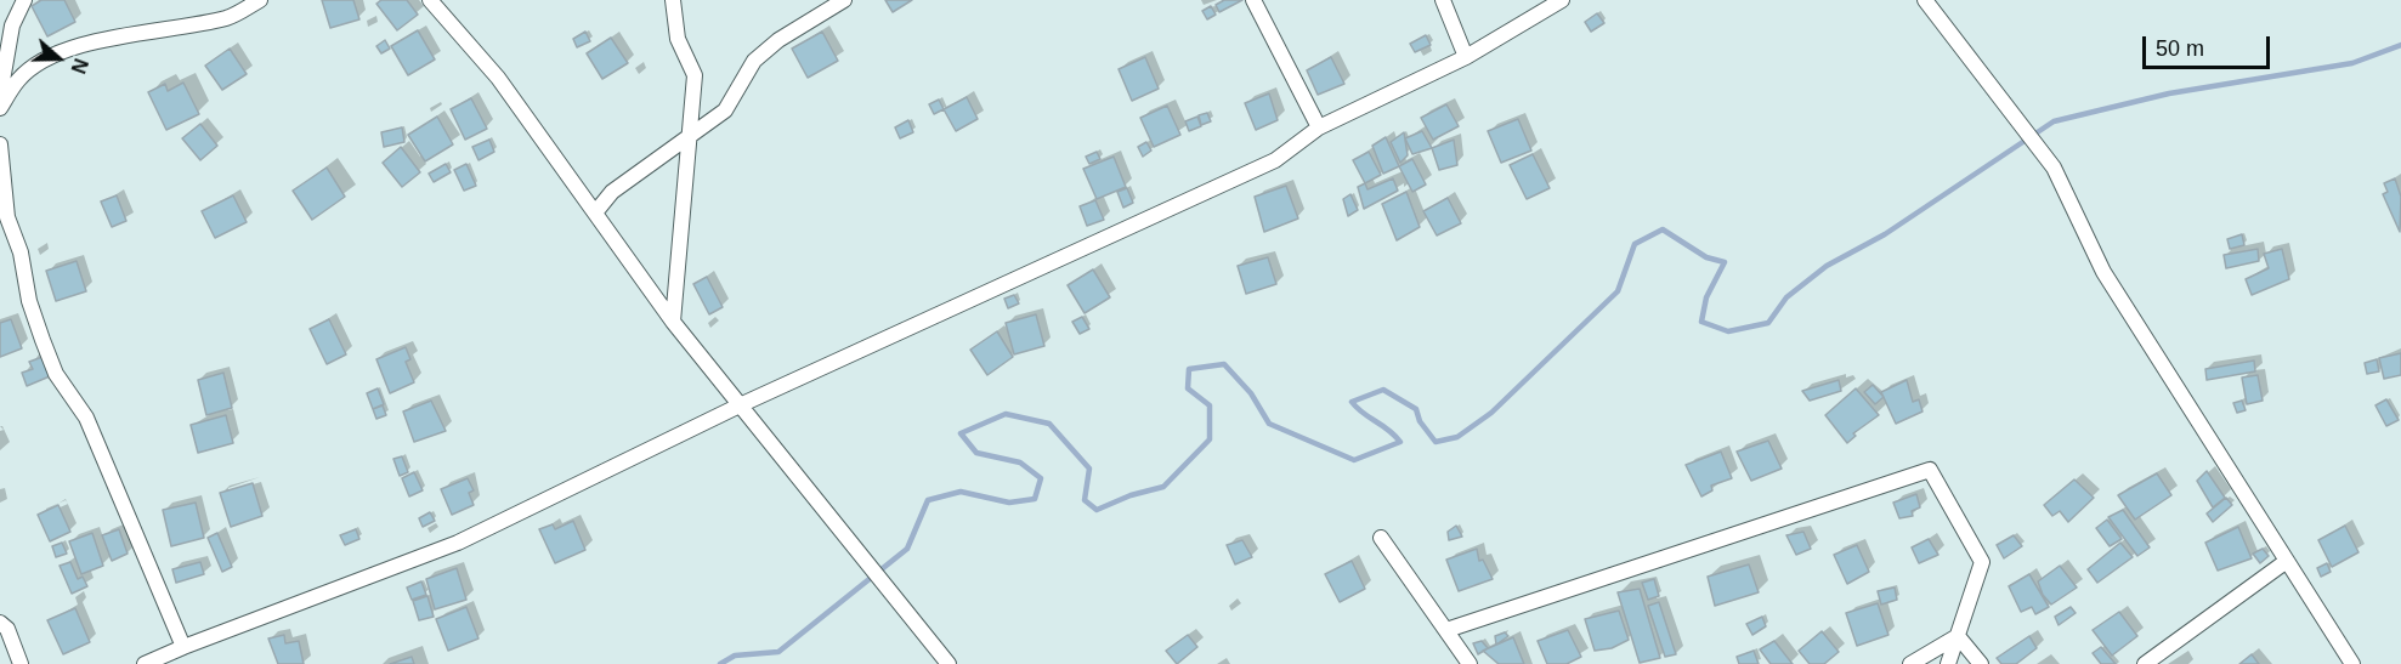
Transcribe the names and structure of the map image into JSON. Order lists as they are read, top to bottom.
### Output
{
  "scale_bar": "50 m",
  "north": "right"
}
